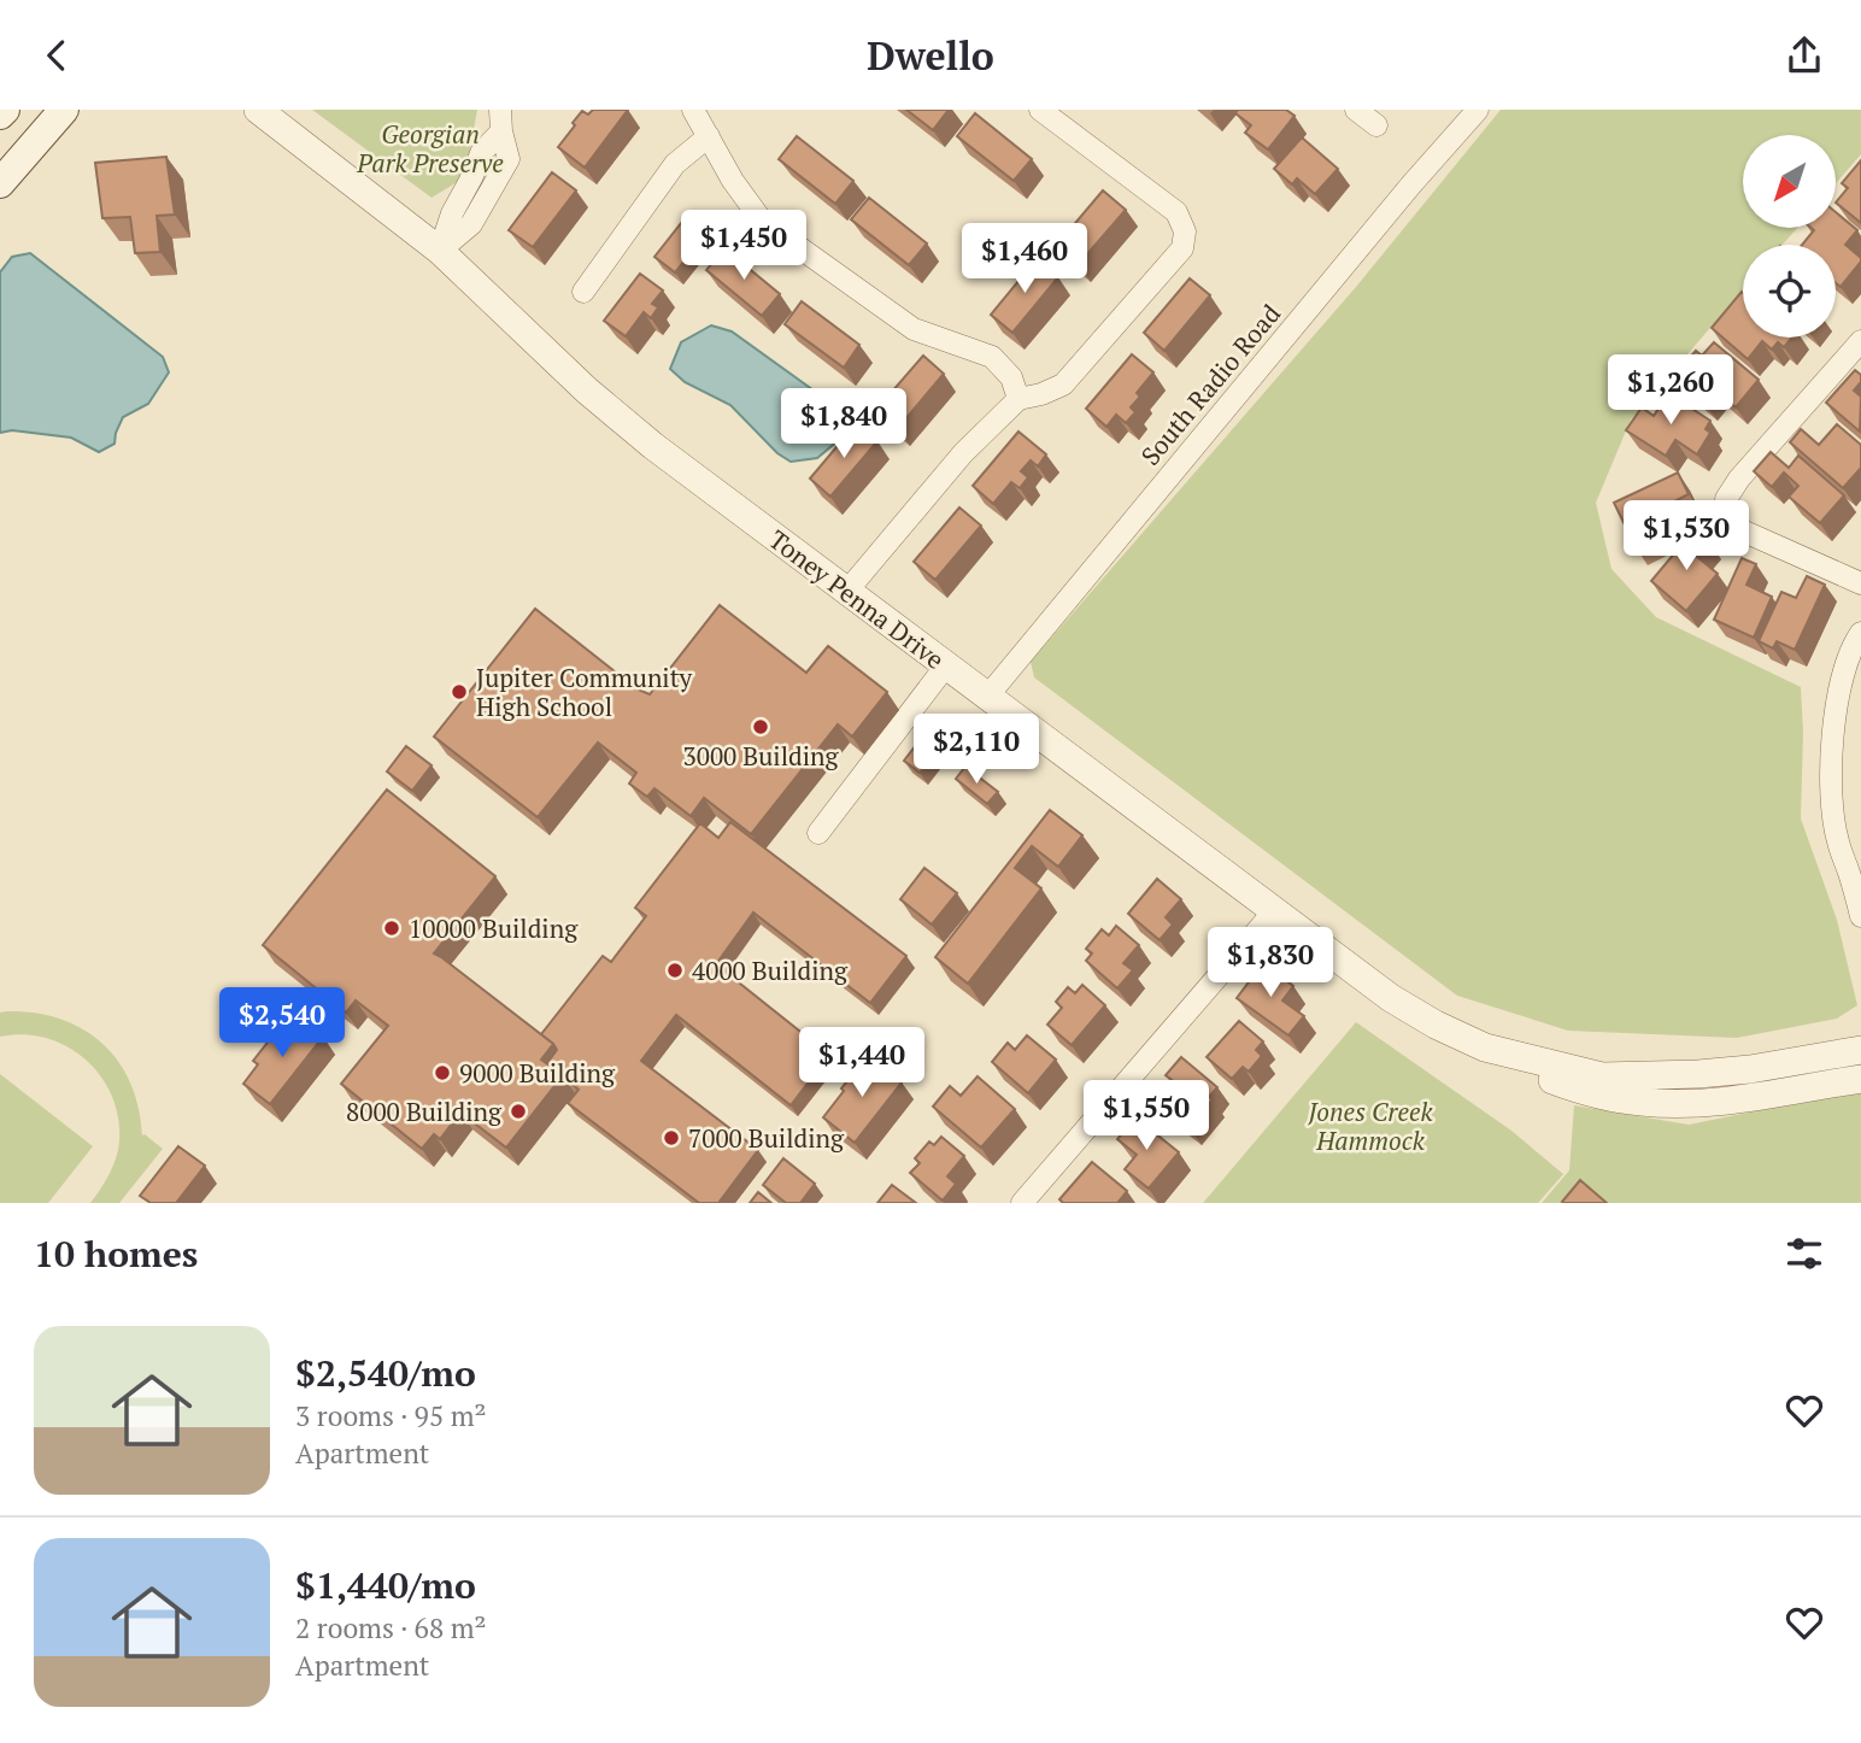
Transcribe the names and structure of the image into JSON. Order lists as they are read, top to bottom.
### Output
{
  "streets": {
    "street": ["South Radio Road", "Toney Penna Drive"]
  },
  "crossings": [
    ["South Radio Road", "Toney Penna Drive"]
  ],
  "parks": ["Georgian Park Preserve", "Jones Creek Hammock"],
  "places": [
    "Jupiter Community High School",
    "3000 Building",
    "10000 Building",
    "4000 Building",
    "9000 Building",
    "8000 Building",
    "7000 Building"
  ],
  "north": "bottom left",
  "page": {
    "header": "Dwello",
    "price": [
      "$1,450",
      "$1,460",
      "$1,260",
      "$1,840",
      "$1,530",
      "$2,110",
      "$1,830",
      "$2,540",
      "$1,440",
      "$1,550"
    ],
    "heading": "10 homes",
    "list": [
      {
        "name": "$2,540/mo",
        "note": "3 rooms · 95 m² · Apartment"
      },
      {
        "name": "$1,440/mo",
        "note": "2 rooms · 68 m² · Apartment"
      }
    ]
  }
}
